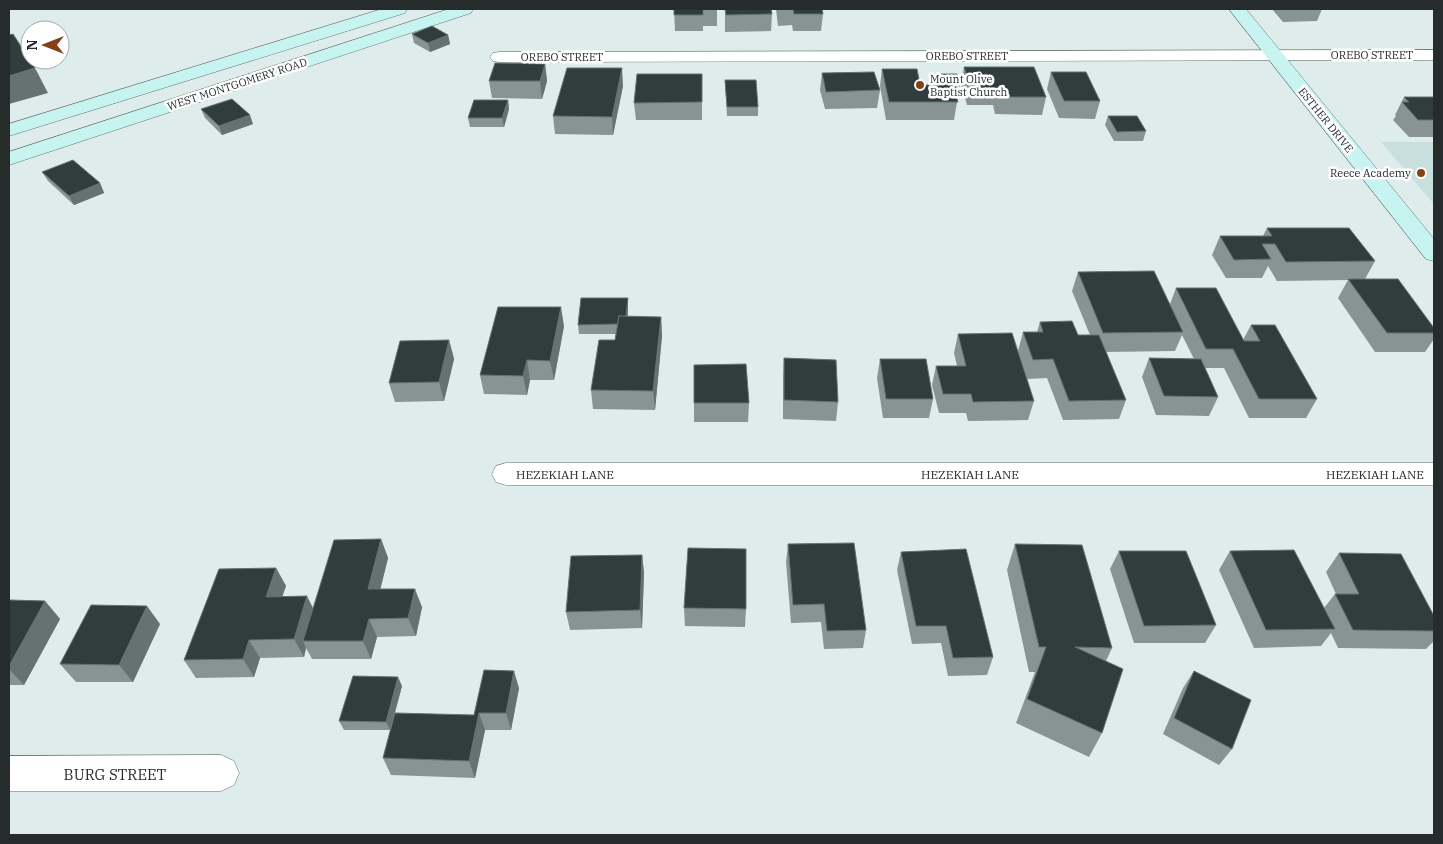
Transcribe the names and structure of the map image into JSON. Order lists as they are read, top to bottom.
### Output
{
  "streets": {
    "main road": ["WEST MONTGOMERY ROAD", "ESTHER DRIVE"],
    "street": ["OREBO STREET", "HEZEKIAH LANE", "BURG STREET"]
  },
  "crossings": [
    ["OREBO STREET", "ESTHER DRIVE"]
  ],
  "places": ["Mount Olive Baptist Church", "Reece Academy"],
  "north": "left"
}
